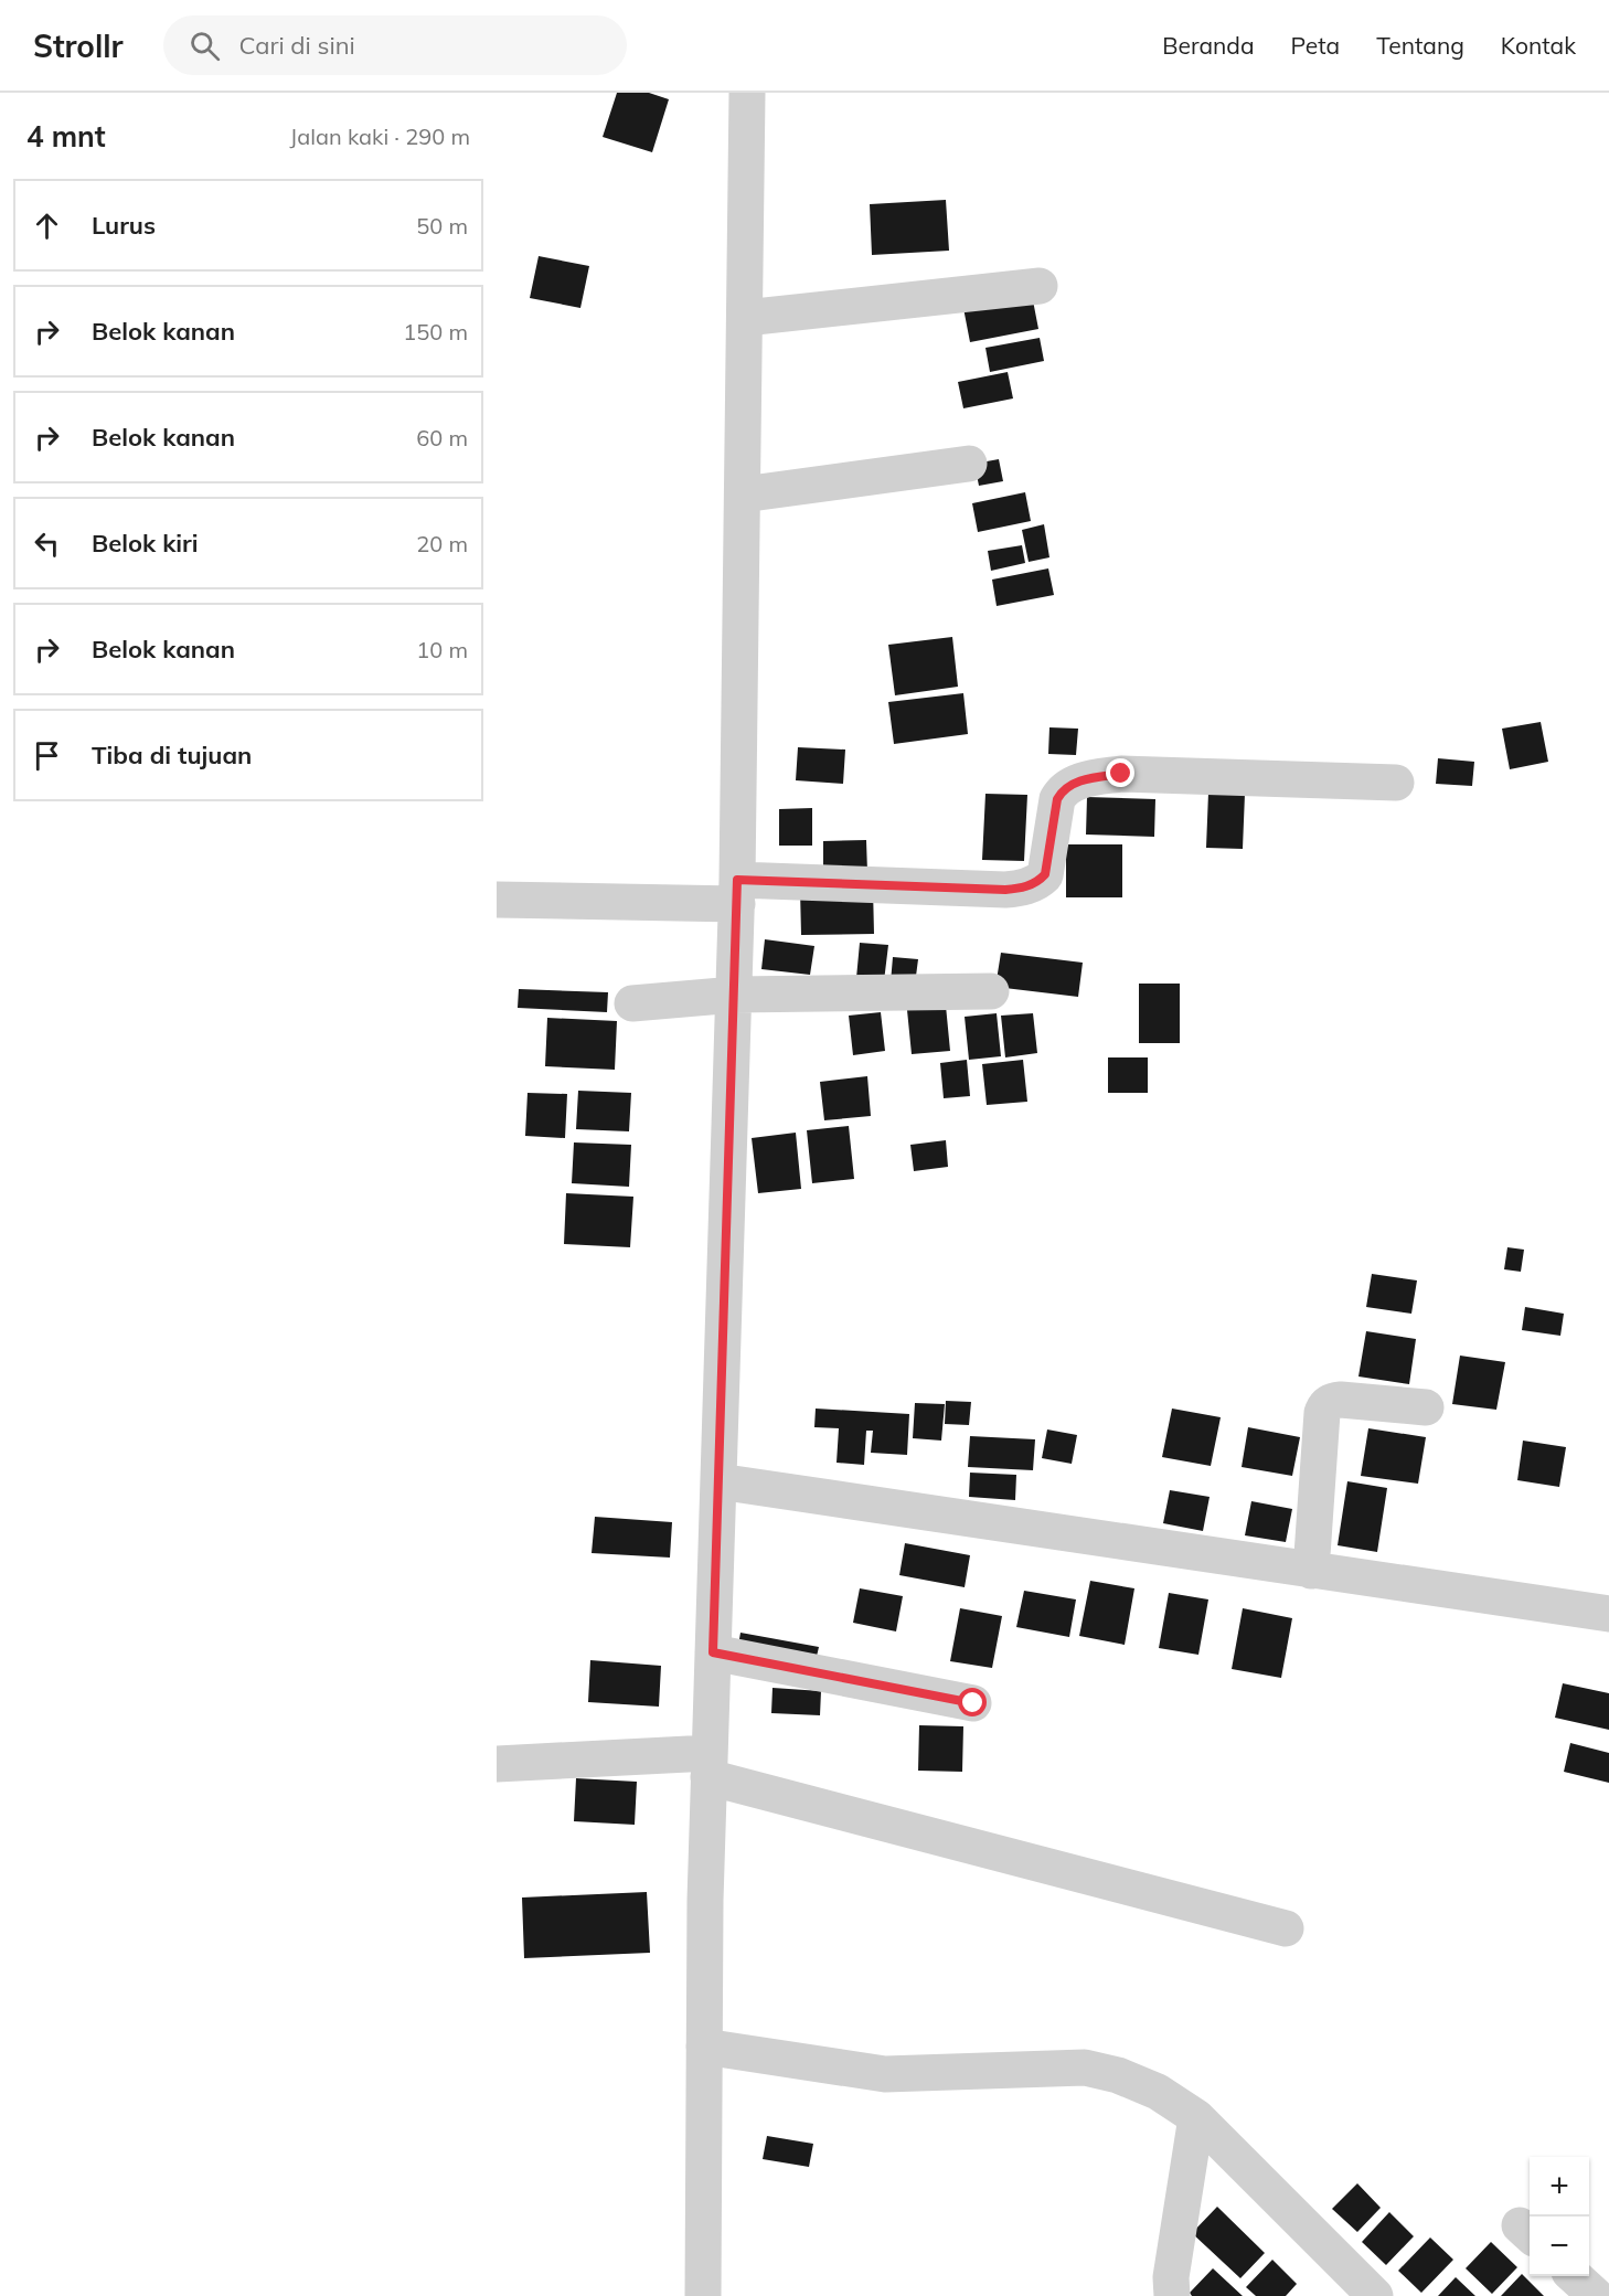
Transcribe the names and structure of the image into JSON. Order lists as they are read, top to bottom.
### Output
{
  "page": {
    "header": "Strollr",
    "search": "Cari di sini",
    "nav": [
      "Beranda",
      "Peta",
      "Tentang",
      "Kontak"
    ],
    "heading": ["4 mnt", "Jalan kaki · 290 m"],
    "list": [
      ["Lurus", "50 m"],
      ["Belok kanan", "150 m"],
      ["Belok kanan", "60 m"],
      ["Belok kiri", "20 m"],
      ["Belok kanan", "10 m"],
      "Tiba di tujuan"
    ],
    "map_buttons": ["+", "−"]
  }
}
